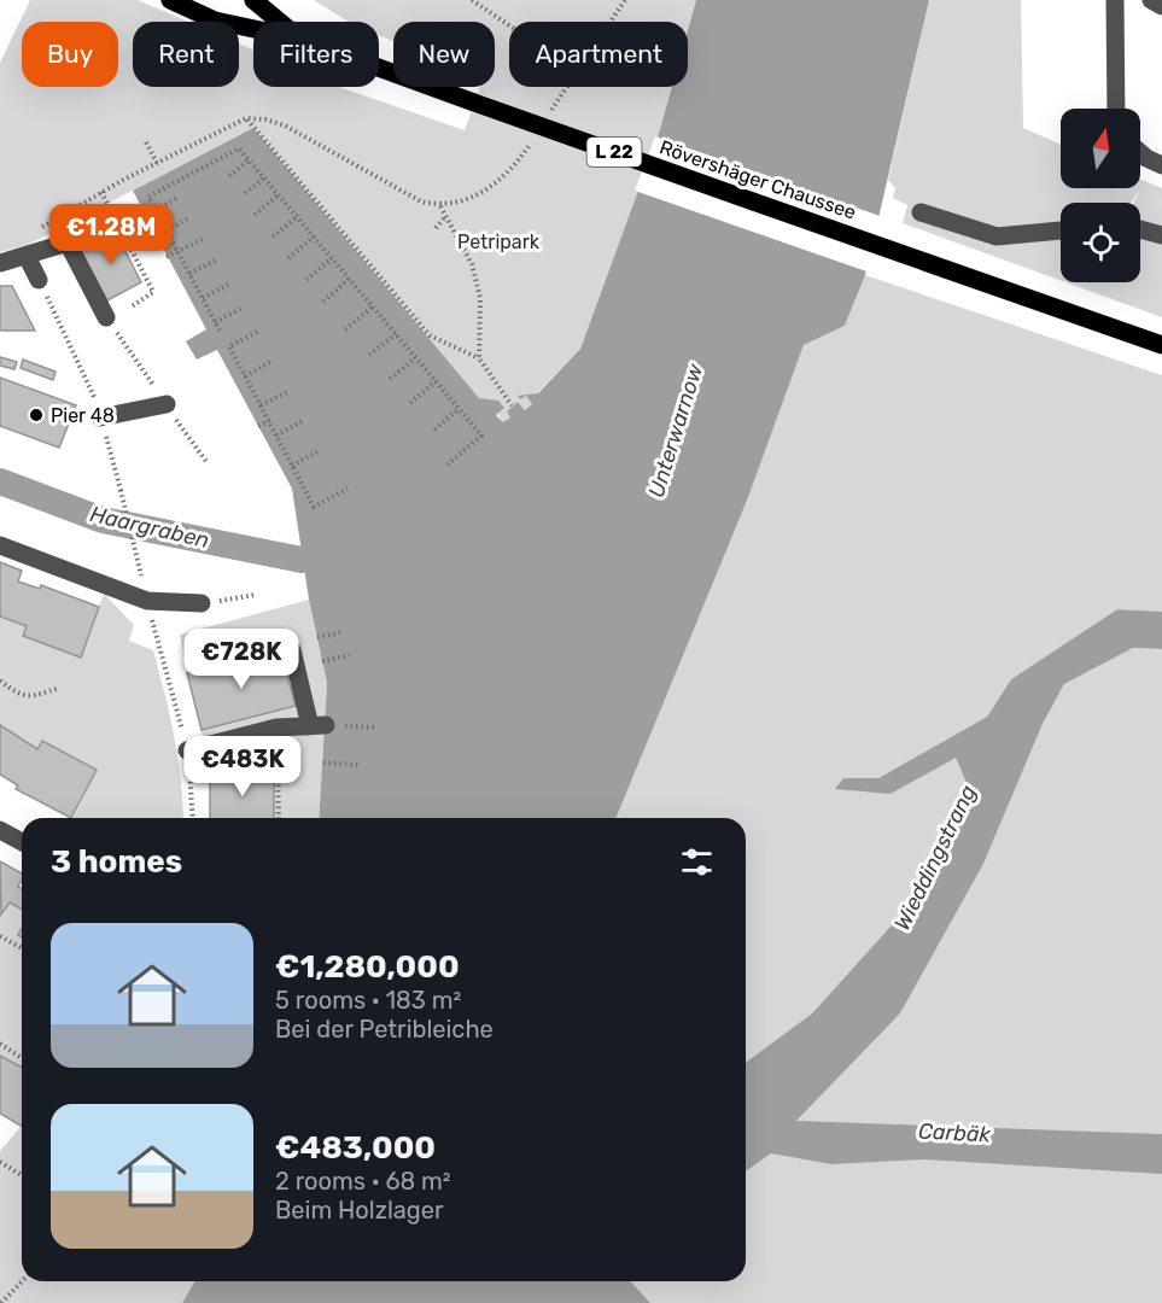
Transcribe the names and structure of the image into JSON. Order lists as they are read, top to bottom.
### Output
{
  "streets": {
    "main road": ["L 22", "Rövershäger Chaussee"]
  },
  "water": [
    "Unterwarnow",
    "Haargraben",
    "Wieddingstrang",
    "Carbäk"
  ],
  "parks": ["Petripark"],
  "places": ["Pier 48"],
  "north": "top",
  "page": {
    "chip": [
      "Buy",
      "Rent",
      "Filters",
      "New",
      "Apartment"
    ],
    "price": ["€1.28M", "€728K", "€483K"],
    "heading": "3 homes",
    "list": [
      {
        "name": "€1,280,000",
        "note": "5 rooms · 183 m² · Bei der Petribleiche"
      },
      {
        "name": "€483,000",
        "note": "2 rooms · 68 m² · Beim Holzlager"
      }
    ]
  }
}
